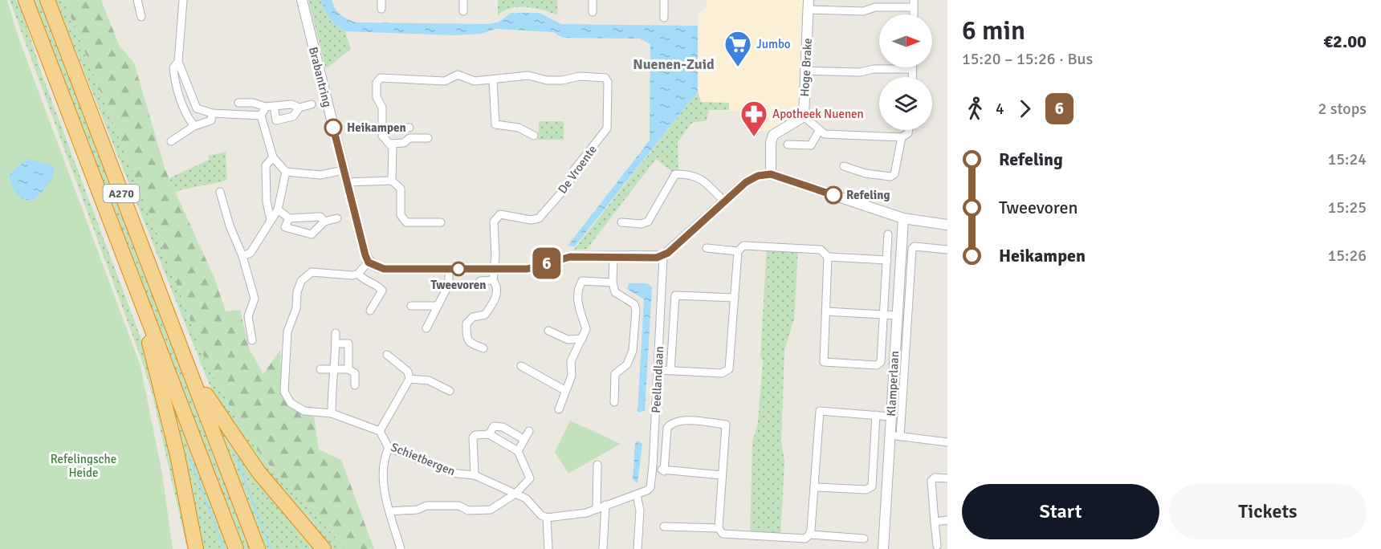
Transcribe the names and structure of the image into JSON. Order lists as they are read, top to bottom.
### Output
{
  "streets": {
    "highway": ["A270"],
    "street": [
      "Hoge Brake",
      "Brabantring",
      "De Vroente",
      "Peellandlaan",
      "Klamperlaan",
      "Schietbergen"
    ]
  },
  "districts": ["Nuenen-Zuid"],
  "parks": ["Refelingsche Heide"],
  "places": {
    "supermarket": ["Jumbo"],
    "other": ["Heikampen", "Refeling", "Tweevoren"],
    "pharmacy": ["Apotheek Nuenen"]
  },
  "lines": ["bus line 6"],
  "north": "right",
  "page": {
    "on_map": "6",
    "heading": ["6 min", "15:20 – 15:26 · Bus", "€2.00"],
    "legs": ["4", "6", "2 stops"],
    "list": [
      {
        "name": "Refeling",
        "value": "15:24"
      },
      {
        "name": "Tweevoren",
        "value": "15:25"
      },
      {
        "name": "Heikampen",
        "value": "15:26"
      }
    ],
    "buttons": ["Start", "Tickets"]
  }
}
